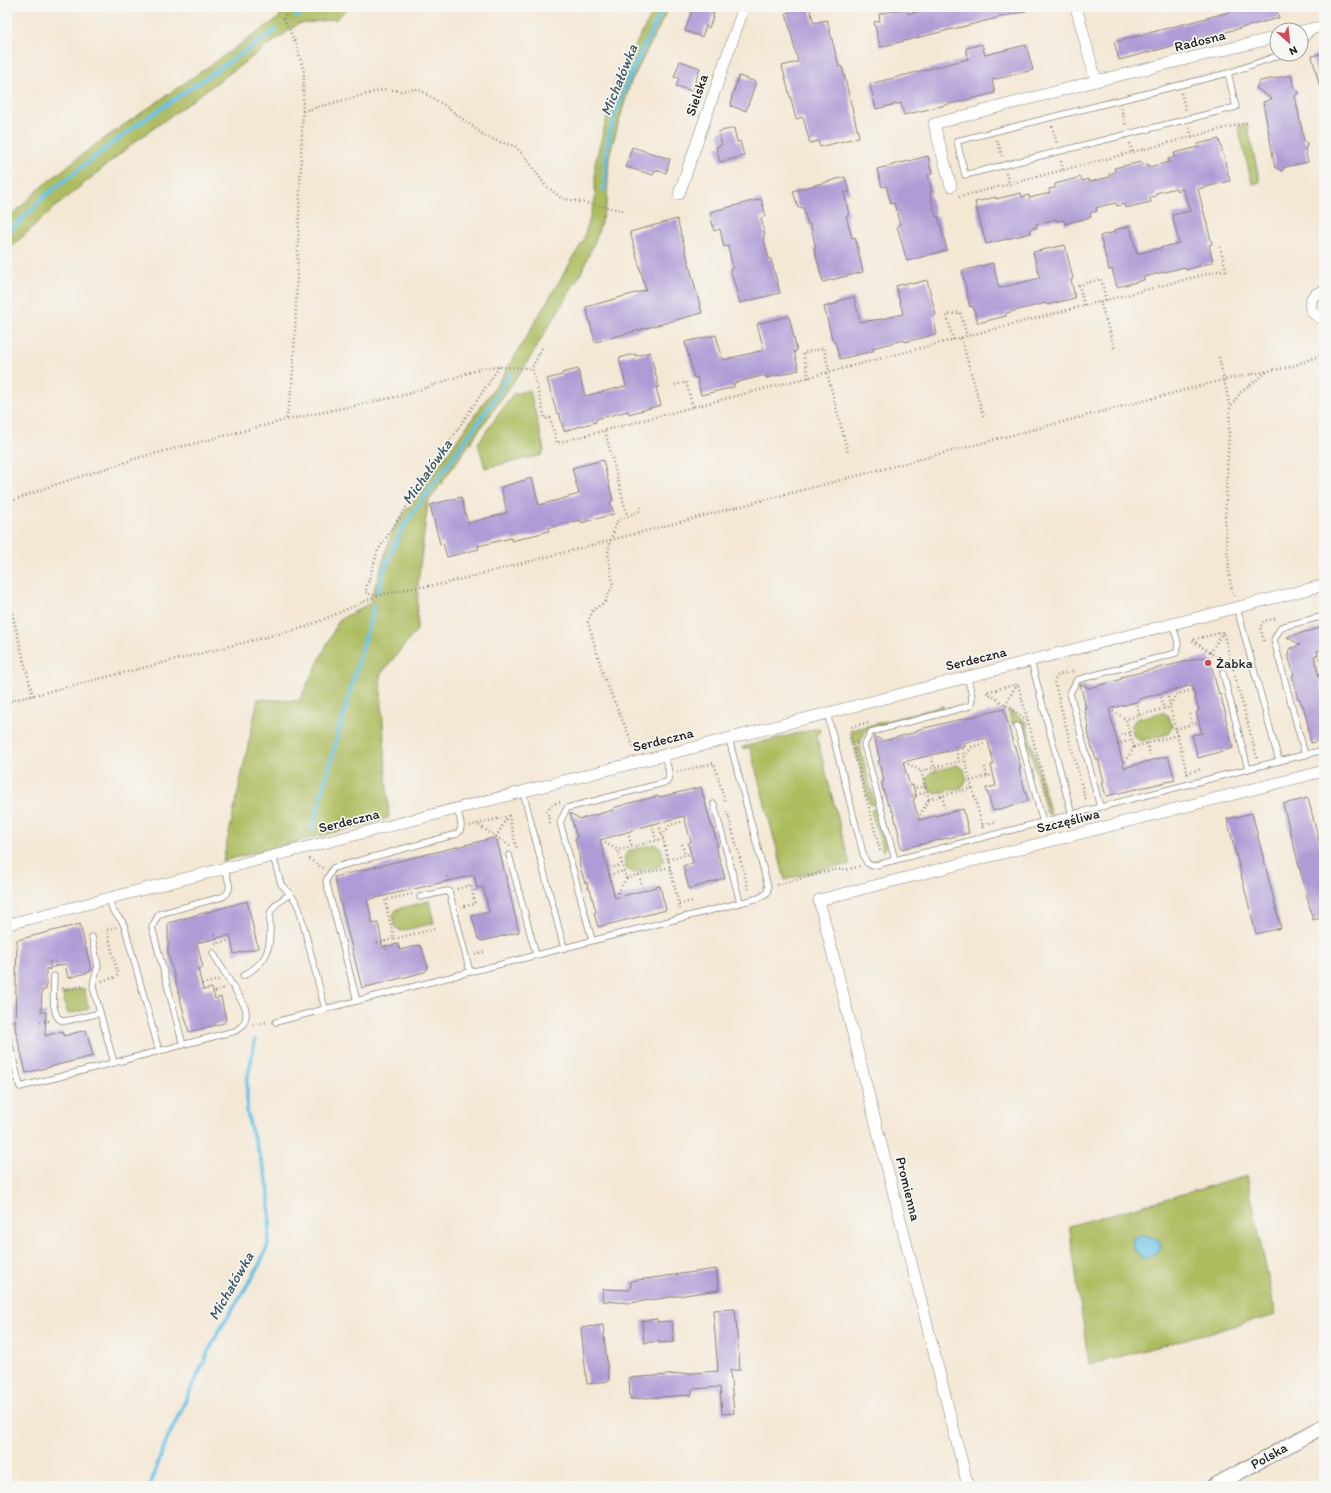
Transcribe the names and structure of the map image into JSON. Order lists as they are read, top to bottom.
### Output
{
  "streets": {
    "street": [
      "Radosna",
      "Sielska",
      "Serdeczna",
      "Szczęśliwa",
      "Promienna",
      "Polska"
    ]
  },
  "crossings": [
    ["Szczęśliwa", "Promienna"]
  ],
  "water": ["Michałówka"],
  "places": ["Żabka"],
  "north": "bottom right"
}
